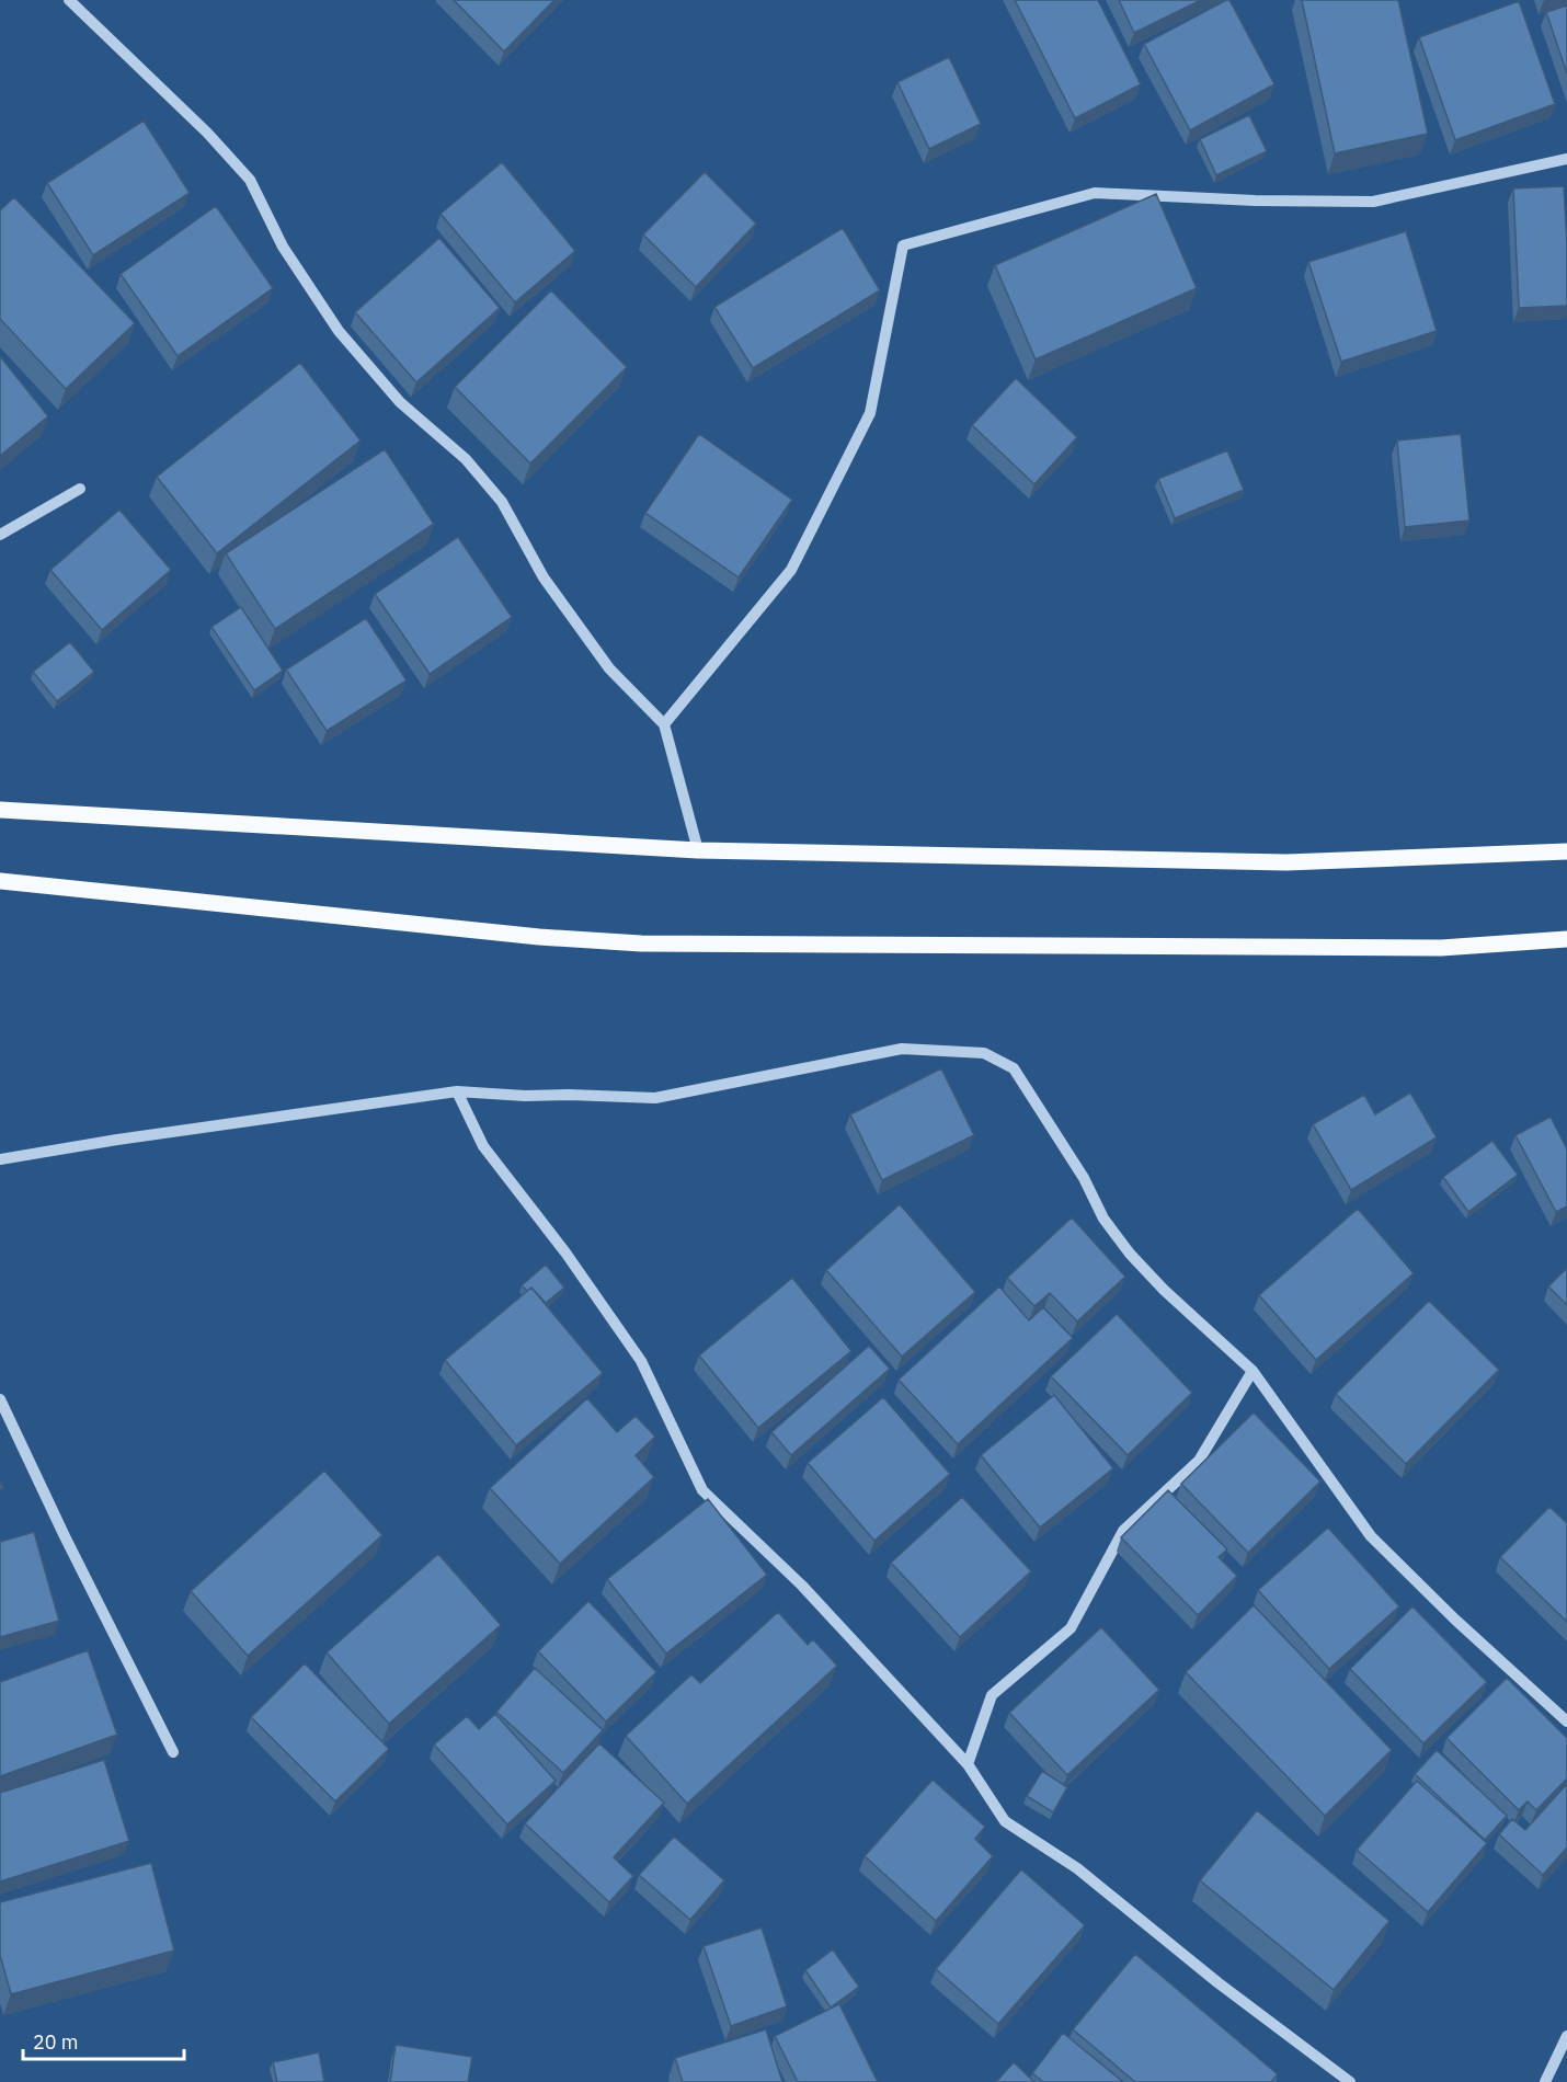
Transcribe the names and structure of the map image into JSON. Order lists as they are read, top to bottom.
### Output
{
  "scale_bar": "20 m"
}
